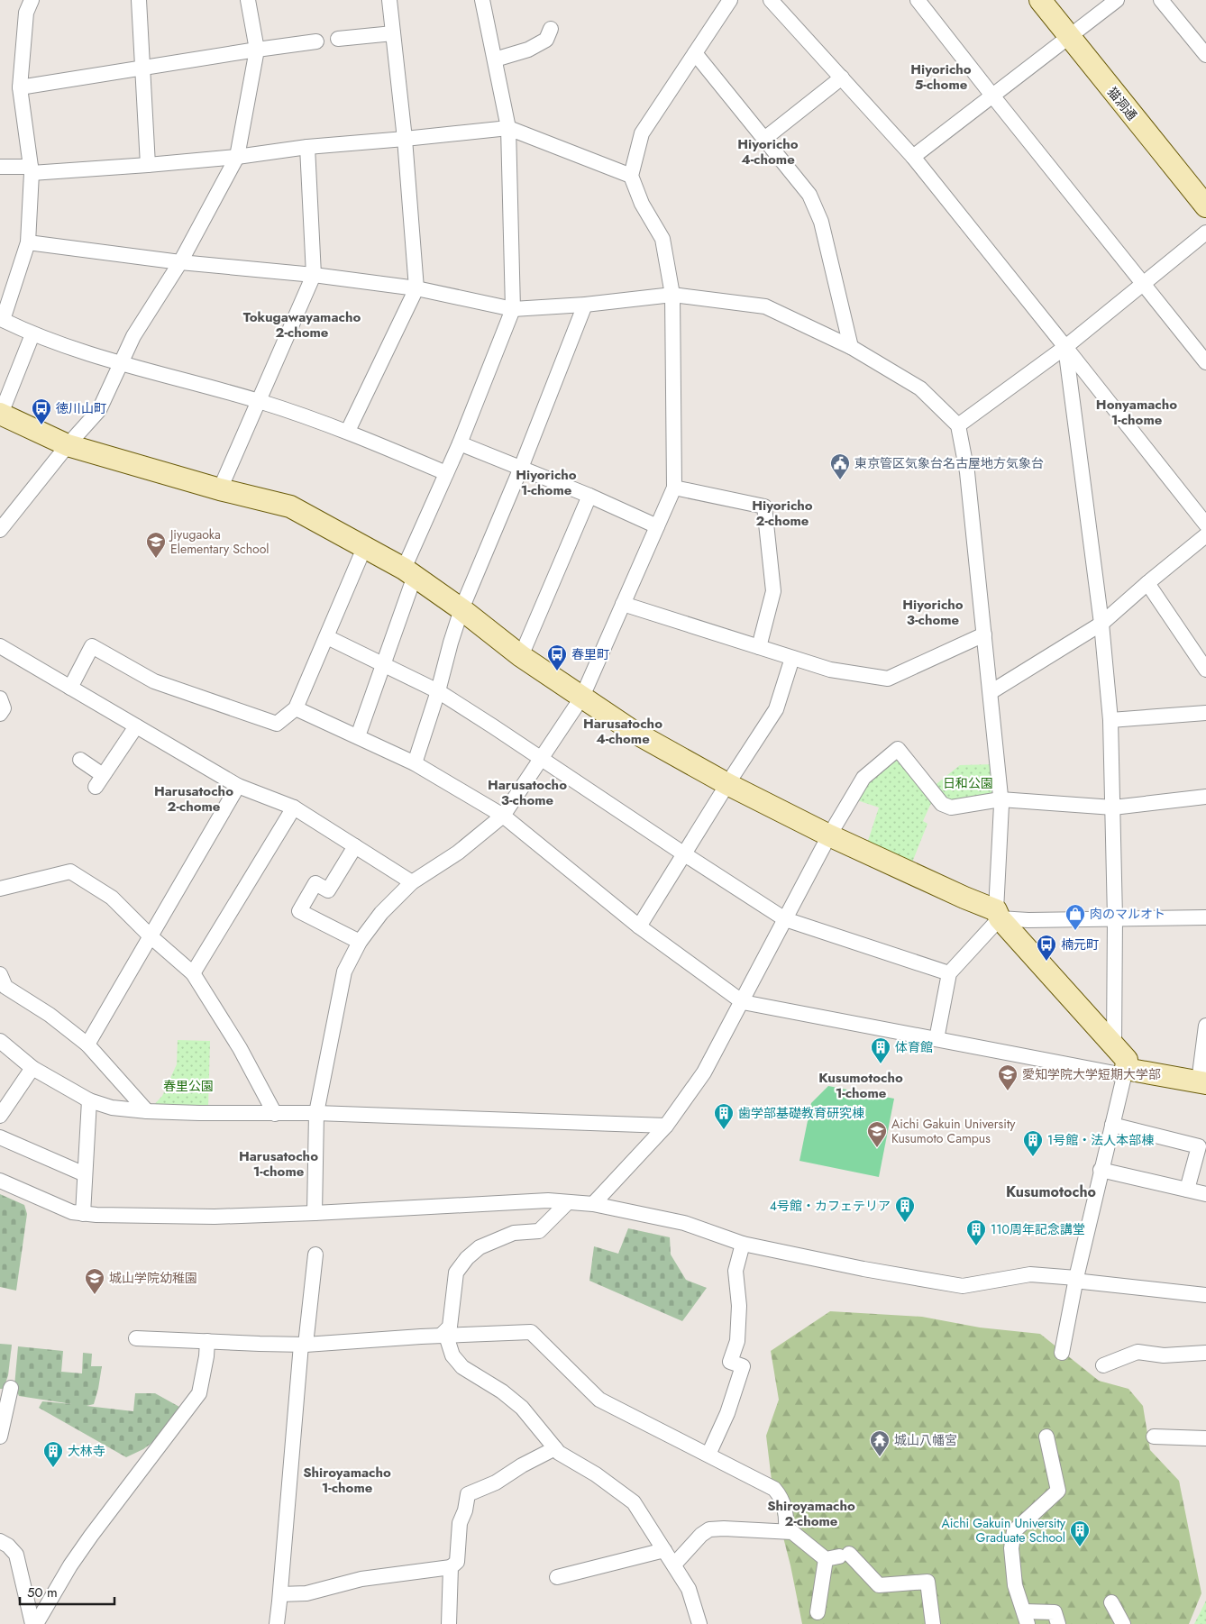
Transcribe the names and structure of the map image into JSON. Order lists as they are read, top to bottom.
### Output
{
  "streets": {
    "street": ["猫洞通"]
  },
  "districts": [
    "Hiyoricho 5-chome",
    "Hiyoricho 4-chome",
    "Tokugawayamacho 2-chome",
    "Honyamacho 1-chome",
    "Hiyoricho 1-chome",
    "Hiyoricho 2-chome",
    "Hiyoricho 3-chome",
    "Harusatocho 4-chome",
    "Harusatocho 3-chome",
    "Harusatocho 2-chome",
    "Kusumotocho 1-chome",
    "Harusatocho 1-chome",
    "Kusumotocho",
    "Shiroyamacho 1-chome",
    "Shiroyamacho 2-chome"
  ],
  "parks": ["日和公園", "春里公園"],
  "places": {
    "bus stop": ["徳川山町", "春里町", "楠元町"],
    "public building": ["東京管区気象台名古屋地方気象台"],
    "school or university": [
      "Jiyugaoka Elementary School",
      "愛知学院大学短期大学部",
      "Aichi Gakuin University Kusumoto Campus",
      "城山学院幼稚園"
    ],
    "shop": ["肉のマルオト"],
    "building": [
      "体育館",
      "歯学部基礎教育研究棟",
      "1号館・法人本部棟",
      "4号館・カフェテリア",
      "110周年記念講堂",
      "大林寺",
      "Aichi Gakuin University Graduate School"
    ],
    "temple": ["城山八幡宮"]
  },
  "scale_bar": "50 m"
}
